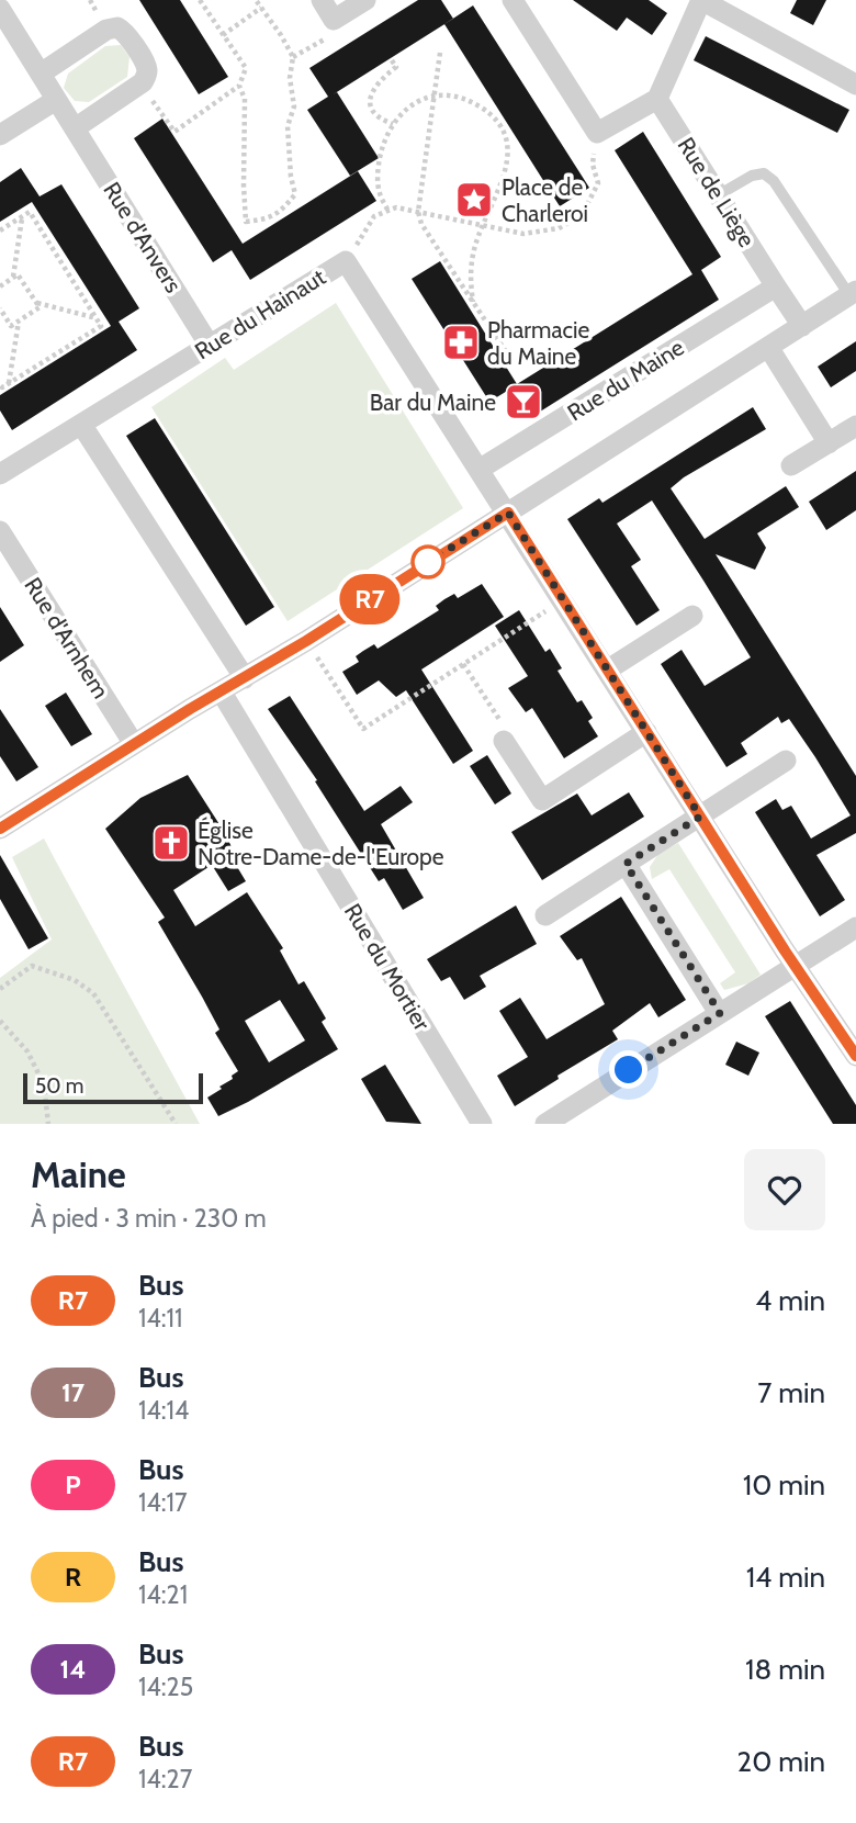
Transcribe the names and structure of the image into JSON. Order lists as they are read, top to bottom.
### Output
{
  "streets": {
    "street": [
      "Rue de Liège",
      "Rue d'Anvers",
      "Rue du Hainaut",
      "Rue du Maine",
      "Rue d'Arnhem",
      "Rue du Mortier"
    ]
  },
  "crossings": [
    ["Rue de Liège", "Rue du Maine"],
    ["Rue d'Anvers", "Rue du Hainaut"],
    ["Rue du Hainaut", "Rue du Maine"],
    ["Rue du Maine", "Rue d'Arnhem"],
    ["Rue du Maine", "Rue du Mortier"]
  ],
  "places": {
    "place": ["Place de Charleroi"],
    "pharmacy": ["Pharmacie du Maine"],
    "bar": ["Bar du Maine"],
    "church": ["Église Notre-Dame-de-l'Europe"]
  },
  "lines": ["bus line R7"],
  "scale_bar": "50 m",
  "page": {
    "on_map": "R7",
    "scale": "50 m",
    "heading": ["Maine", "À pied · 3 min · 230 m"],
    "list": [
      {
        "mark": "R7",
        "name": "Bus",
        "note": "14:11",
        "value": "4 min"
      },
      {
        "mark": "17",
        "name": "Bus",
        "note": "14:14",
        "value": "7 min"
      },
      {
        "mark": "P",
        "name": "Bus",
        "note": "14:17",
        "value": "10 min"
      },
      {
        "mark": "R",
        "name": "Bus",
        "note": "14:21",
        "value": "14 min"
      },
      {
        "mark": "14",
        "name": "Bus",
        "note": "14:25",
        "value": "18 min"
      },
      {
        "mark": "R7",
        "name": "Bus",
        "note": "14:27",
        "value": "20 min"
      }
    ]
  }
}
